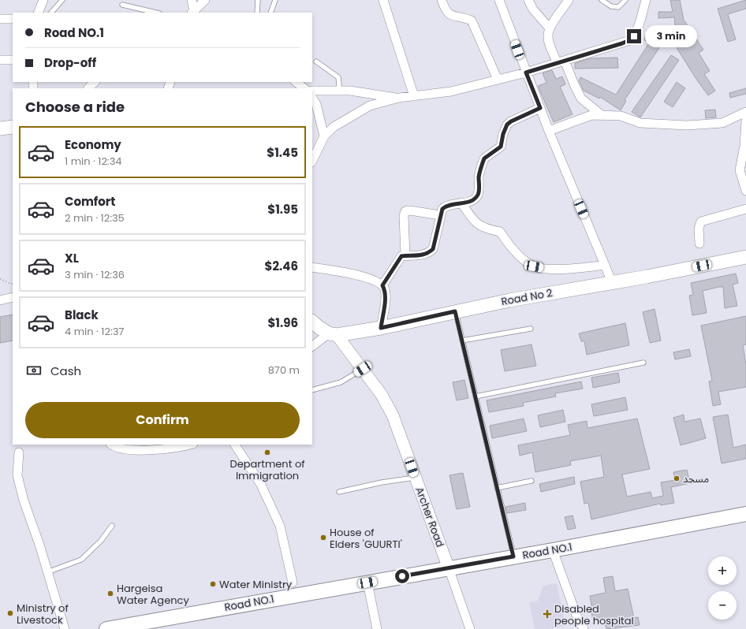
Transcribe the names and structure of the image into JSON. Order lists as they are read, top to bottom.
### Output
{
  "streets": {
    "highway": ["Road NO.1"],
    "main road": ["Road No 2", "Archer Road"]
  },
  "crossings": [
    ["Road No 2", "Archer Road"],
    ["Archer Road", "Road NO.1"]
  ],
  "places": {
    "other": [
      "Department of Immigration",
      "مسجد",
      "House of Elders 'GUURTI'",
      "Water Ministry",
      "Hargeisa Water Agency",
      "Ministry of Livestock"
    ],
    "health": ["Disabled people hospital"]
  },
  "page": {
    "banner": ["Road NO.1", "Drop-off"],
    "bubble": "3 min",
    "heading": "Choose a ride",
    "list": [
      {
        "name": "Economy",
        "note": "1 min · 12:34",
        "value": "$1.45"
      },
      {
        "name": "Comfort",
        "note": "2 min · 12:35",
        "value": "$1.95"
      },
      {
        "name": "XL",
        "note": "3 min · 12:36",
        "value": "$2.46"
      },
      {
        "name": "Black",
        "note": "4 min · 12:37",
        "value": "$1.96"
      }
    ],
    "pay": ["Cash", "870 m"],
    "buttons": "Confirm",
    "map_buttons": ["+", "−"]
  }
}
